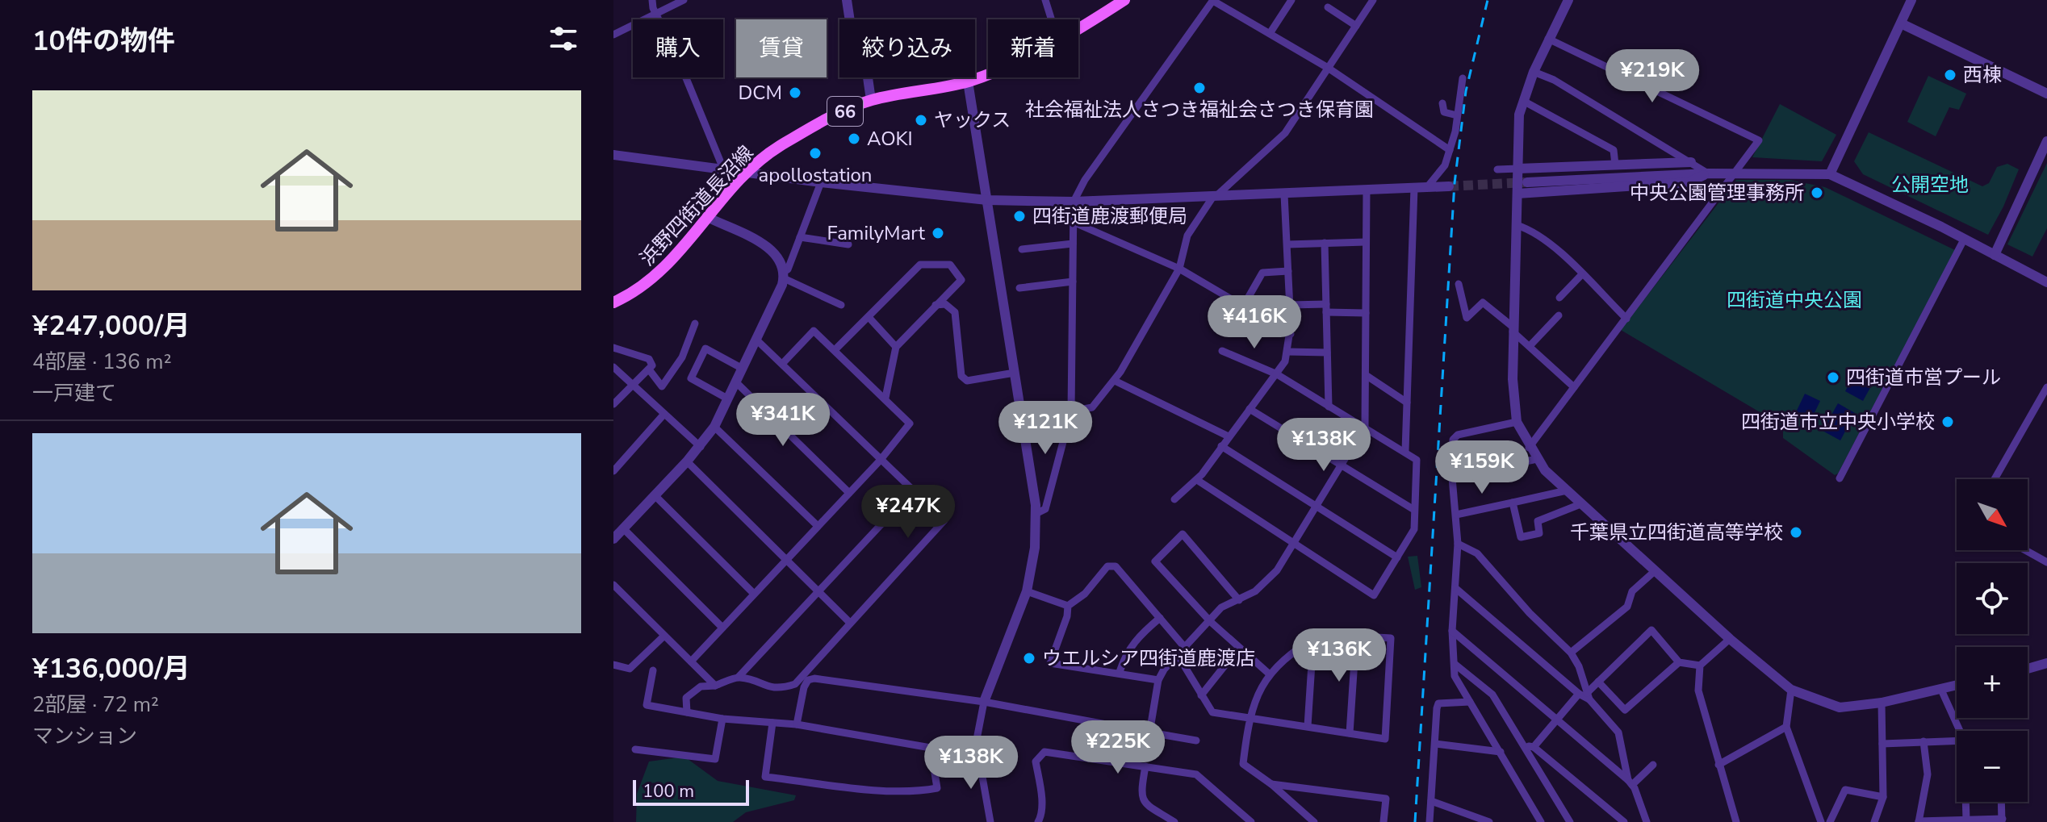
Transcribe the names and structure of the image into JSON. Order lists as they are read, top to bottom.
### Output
{
  "streets": {
    "main road": ["66", "浜野四街道長沼線"]
  },
  "parks": ["公開空地", "四街道中央公園"],
  "places": [
    "西棟",
    "社会福祉法人さつき福祉会さつき保育園",
    "DCM",
    "ヤックス",
    "AOKI",
    "apollostation",
    "中央公園管理事務所",
    "四街道鹿渡郵便局",
    "FamilyMart",
    "四街道市営プール",
    "四街道市立中央小学校",
    "千葉県立四街道高等学校",
    "ウエルシア四街道鹿渡店"
  ],
  "scale_bar": "100 m",
  "north": "bottom right",
  "page": {
    "heading": "10件の物件",
    "chip": [
      "購入",
      "賃貸",
      "絞り込み",
      "新着"
    ],
    "price": [
      "¥219K",
      "¥416K",
      "¥341K",
      "¥121K",
      "¥138K",
      "¥159K",
      "¥247K",
      "¥136K",
      "¥225K",
      "¥138K"
    ],
    "list": [
      {
        "name": "¥247,000/月",
        "note": "4部屋 · 136 m² · 一戸建て"
      },
      {
        "name": "¥136,000/月",
        "note": "2部屋 · 72 m² · マンション"
      }
    ],
    "map_buttons": ["+", "−"],
    "scale": "100 m"
  }
}
